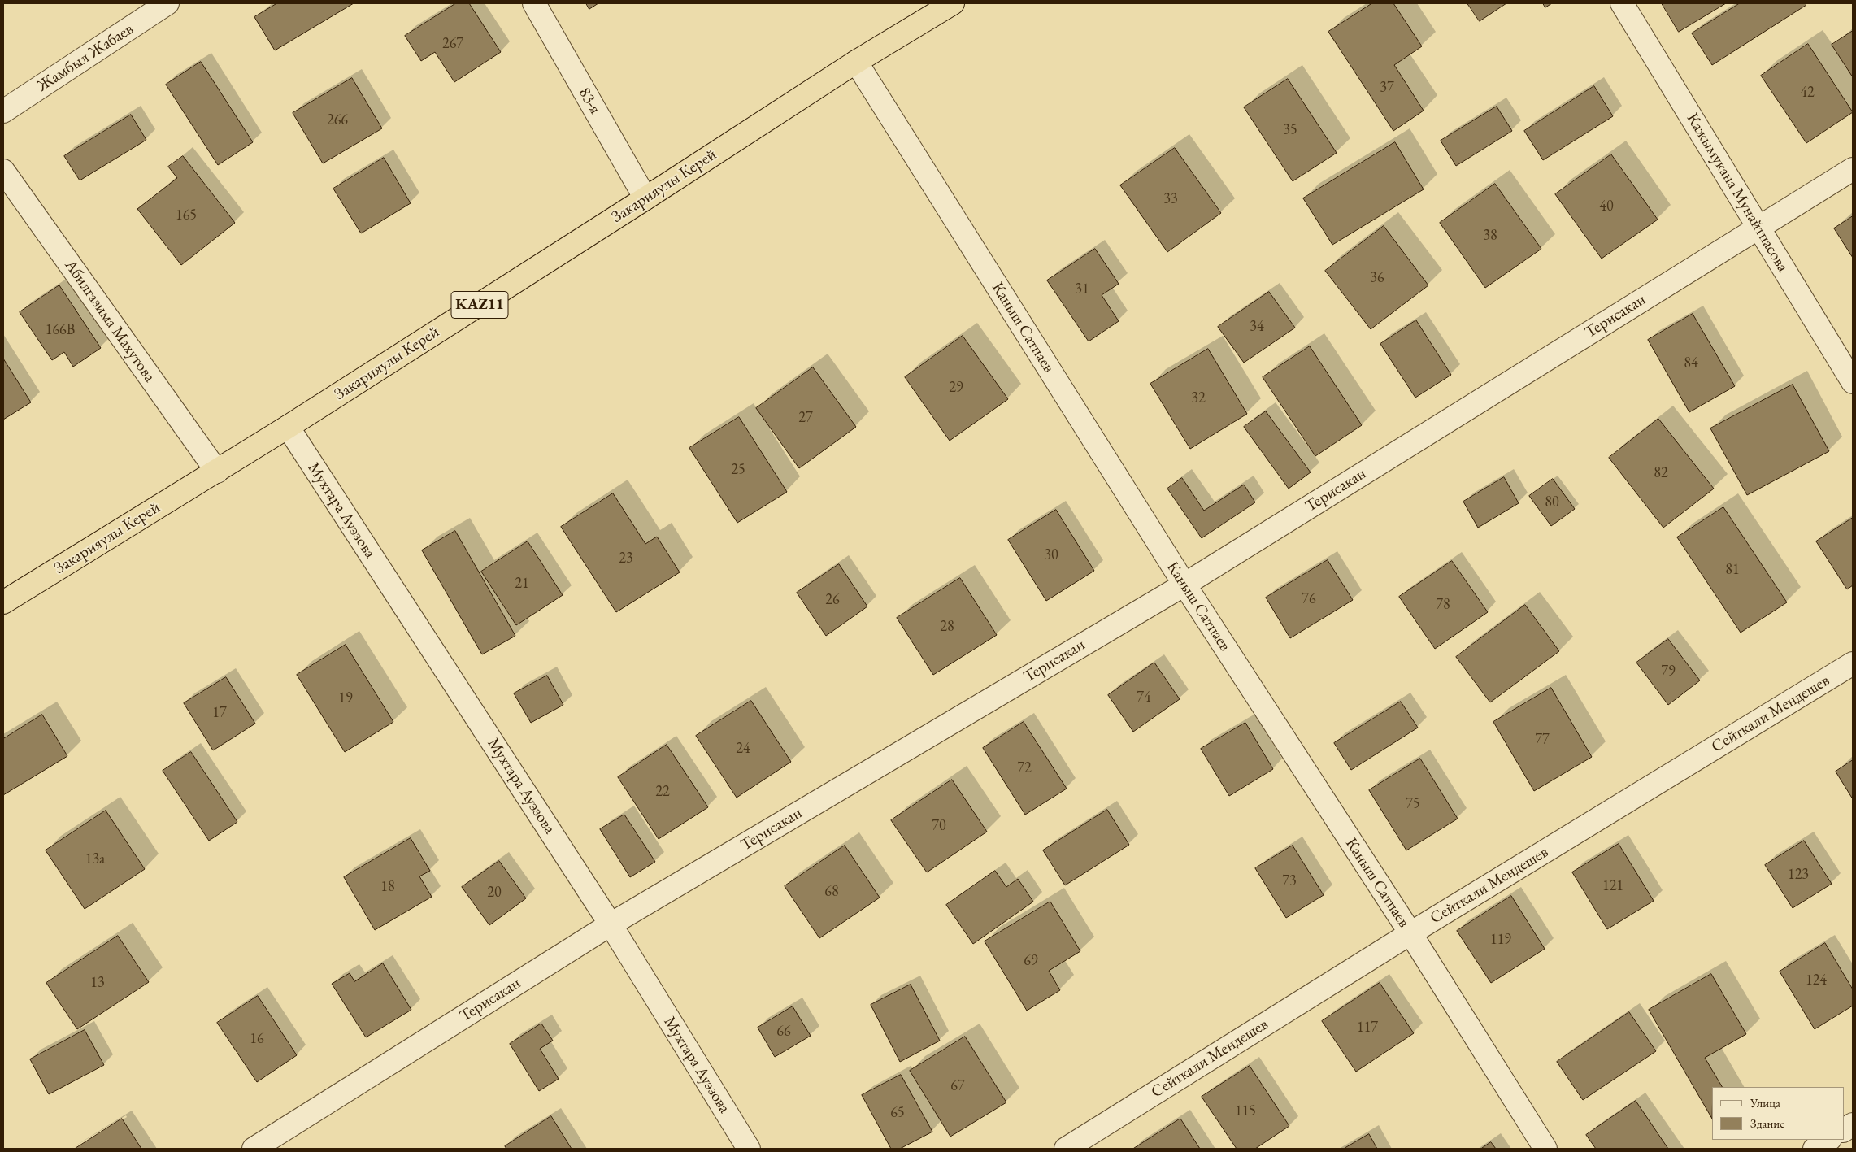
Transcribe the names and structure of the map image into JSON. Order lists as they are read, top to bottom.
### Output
{
  "streets": {
    "highway": ["Закарияулы Керей", "KAZ11"],
    "street": [
      "Жамбыл Жабаев",
      "83-я",
      "Кажымукана Мунайтпасова",
      "Терисакан",
      "Абилгазима Махутова",
      "Каныш Сатпаев",
      "Мухтара Ауэзова",
      "Сейткали Мендешев"
    ]
  },
  "crossings": [
    ["83-я", "Закарияулы Керей"],
    ["Закарияулы Керей", "Абилгазима Махутова"],
    ["Закарияулы Керей", "Каныш Сатпаев"],
    ["Закарияулы Керей", "Мухтара Ауэзова"],
    ["Кажымукана Мунайтпасова", "Терисакан"],
    ["Терисакан", "Каныш Сатпаев"],
    ["Терисакан", "Мухтара Ауэзова"],
    ["Каныш Сатпаев", "Сейткали Мендешев"]
  ],
  "house_numbers": [
    "267",
    "37",
    "42",
    "266",
    "35",
    "33",
    "40",
    "165",
    "38",
    "36",
    "31",
    "34",
    "166В",
    "84",
    "29",
    "32",
    "27",
    "25",
    "82",
    "80",
    "30",
    "23",
    "81",
    "21",
    "76",
    "26",
    "78",
    "28",
    "79",
    "74",
    "19",
    "17",
    "77",
    "24",
    "72",
    "22",
    "75",
    "70",
    "13а",
    "123",
    "73",
    "121",
    "18",
    "68",
    "20",
    "119",
    "69",
    "124",
    "13",
    "117",
    "66",
    "16",
    "67",
    "115",
    "65"
  ],
  "legend": ["Улица", "Здание"]
}
